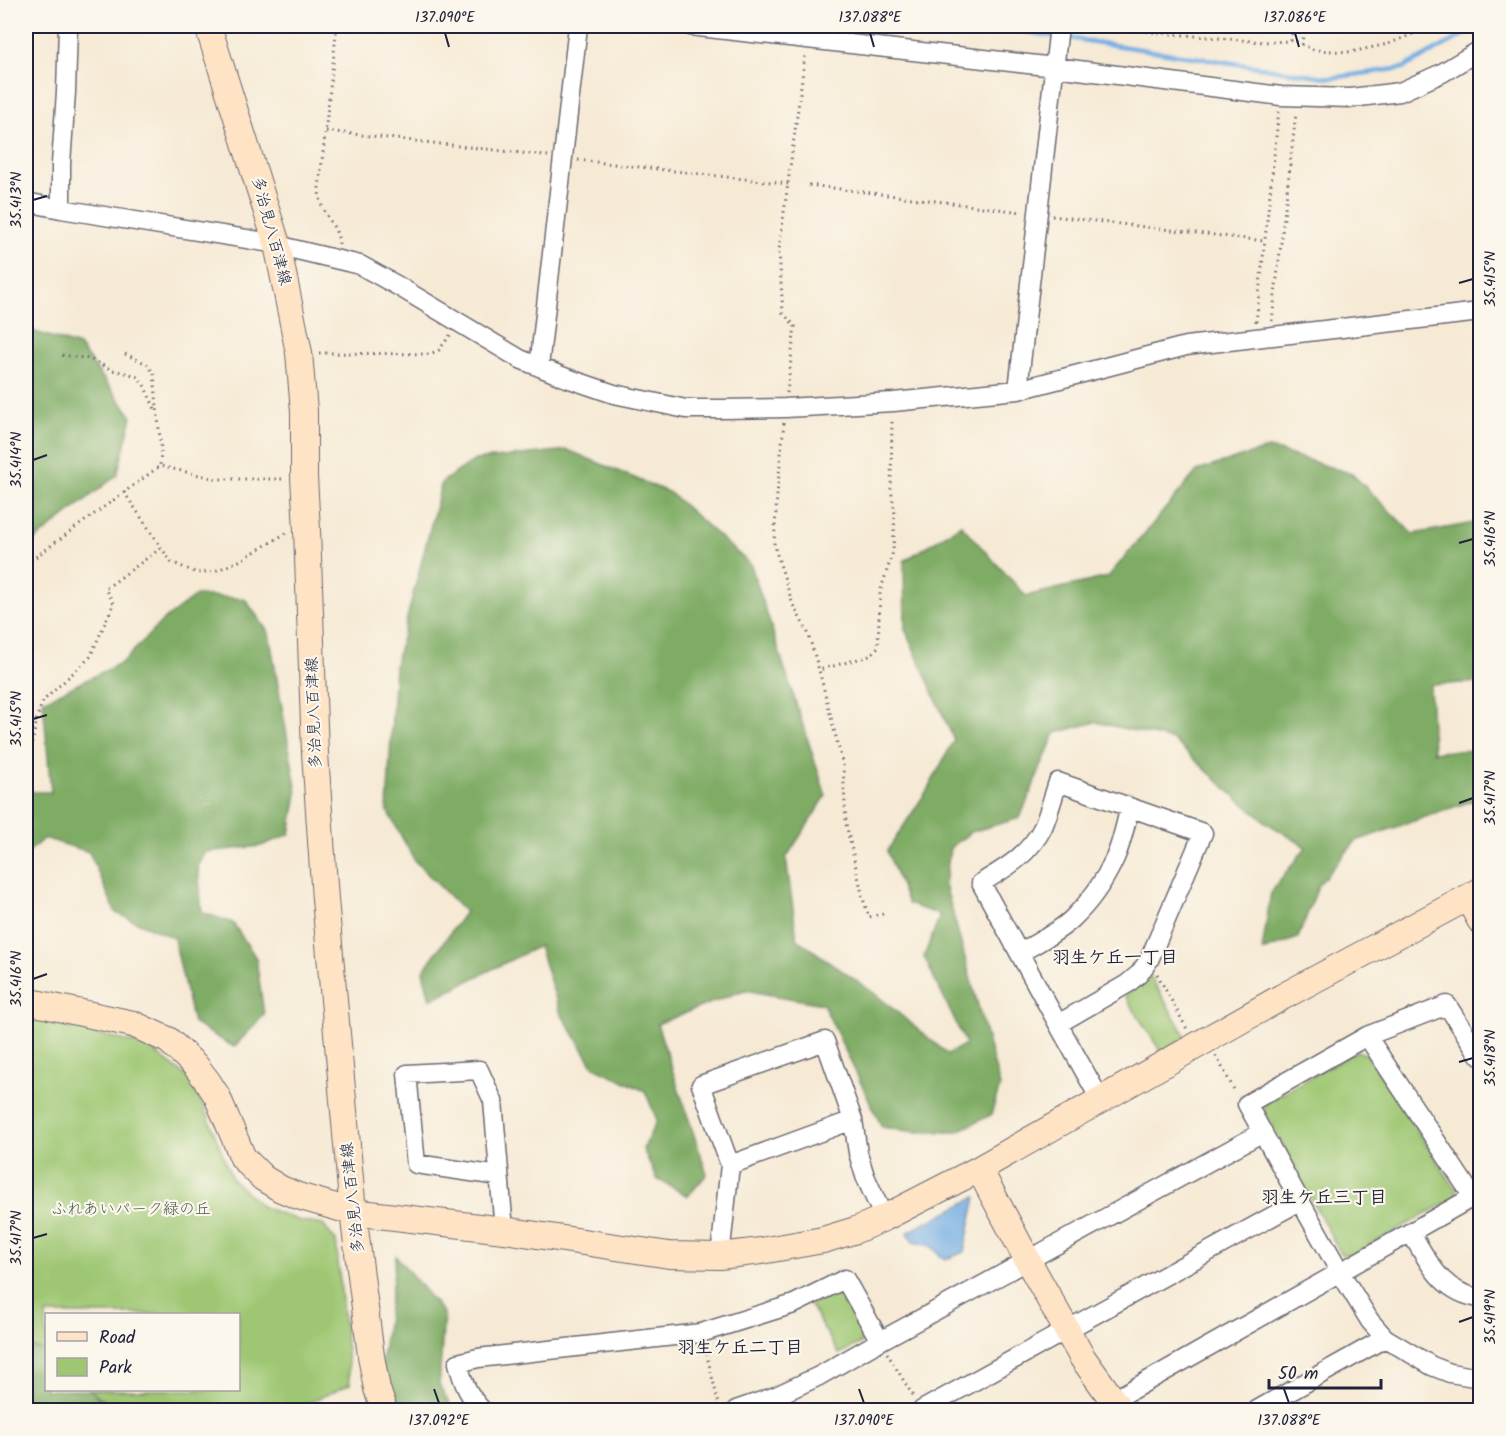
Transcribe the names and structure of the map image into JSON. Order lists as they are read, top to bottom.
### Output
{
  "streets": {
    "street": ["多治見八百津線"]
  },
  "districts": ["羽生ケ丘一丁目", "羽生ケ丘三丁目", "羽生ケ丘二丁目"],
  "parks": ["ふれあいパーク緑の丘"],
  "legend": ["Road", "Park"],
  "scale_bar": "50 m",
  "coordinates": [
    "137.090°E",
    "137.088°E",
    "137.086°E",
    "35.413°N",
    "35.415°N",
    "35.414°N",
    "35.416°N",
    "35.417°N",
    "35.418°N",
    "35.419°N",
    "137.092°E"
  ]
}
